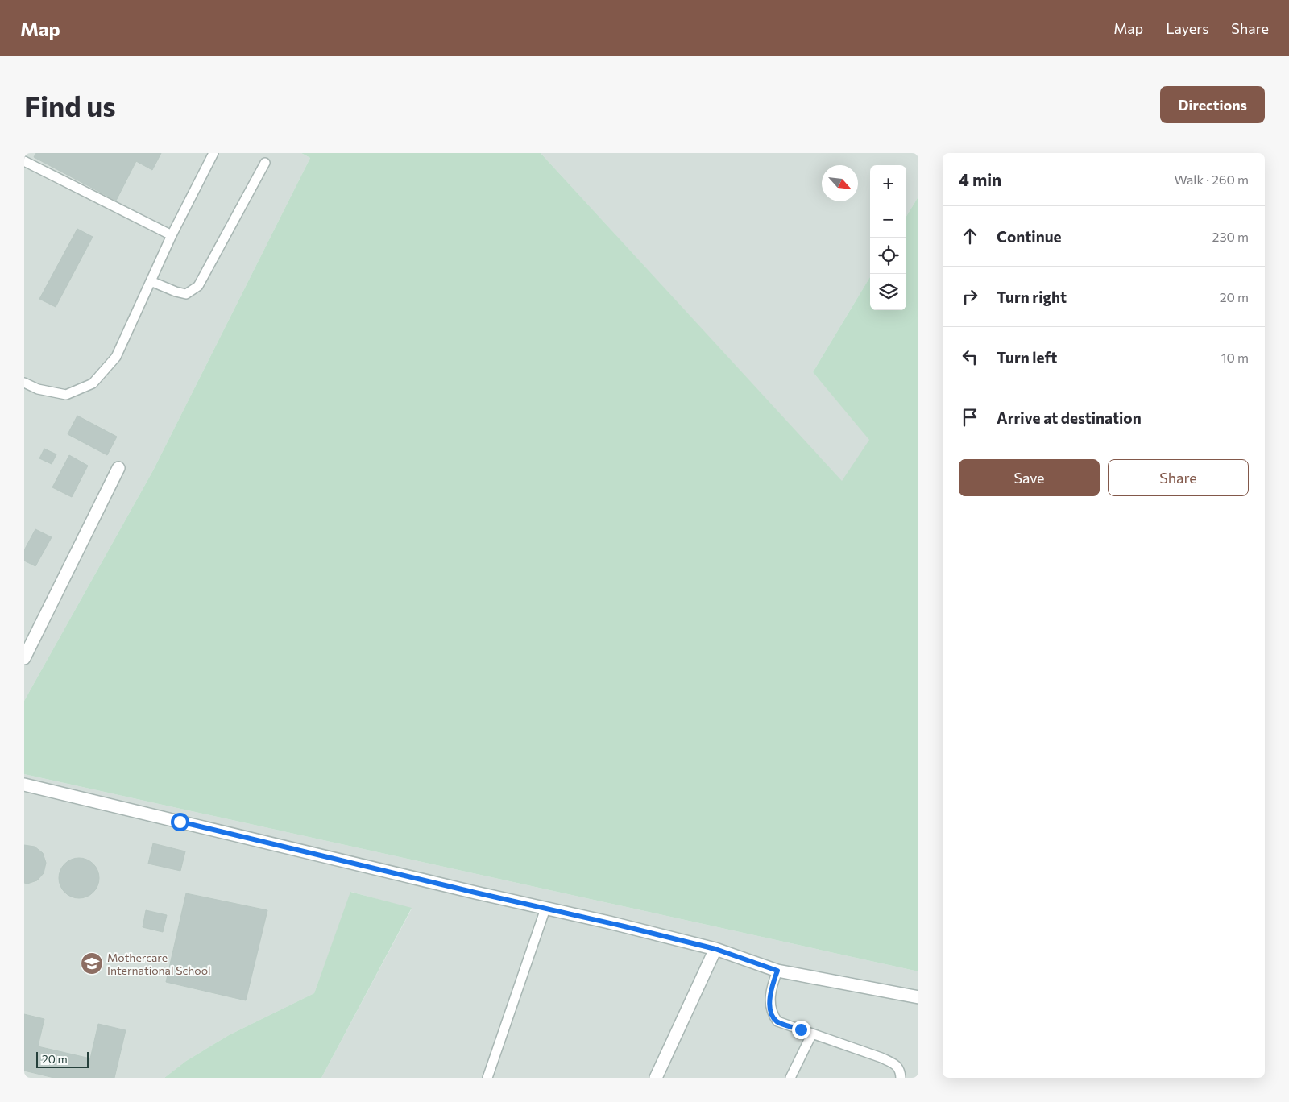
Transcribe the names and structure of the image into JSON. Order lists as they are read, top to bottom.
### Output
{
  "places": {
    "school or university": ["Mothercare International School"]
  },
  "scale_bar": "20 m",
  "north": "bottom right",
  "page": {
    "header": "Map",
    "nav": ["Map", "Layers", "Share"],
    "buttons": [
      "Directions",
      ["Save", "Share"]
    ],
    "title": "Find us",
    "heading": ["4 min", "Walk · 260 m"],
    "map_buttons": ["+", "−"],
    "list": [
      ["Continue", "230 m"],
      ["Turn right", "20 m"],
      ["Turn left", "10 m"],
      "Arrive at destination"
    ],
    "scale": "20 m"
  }
}
